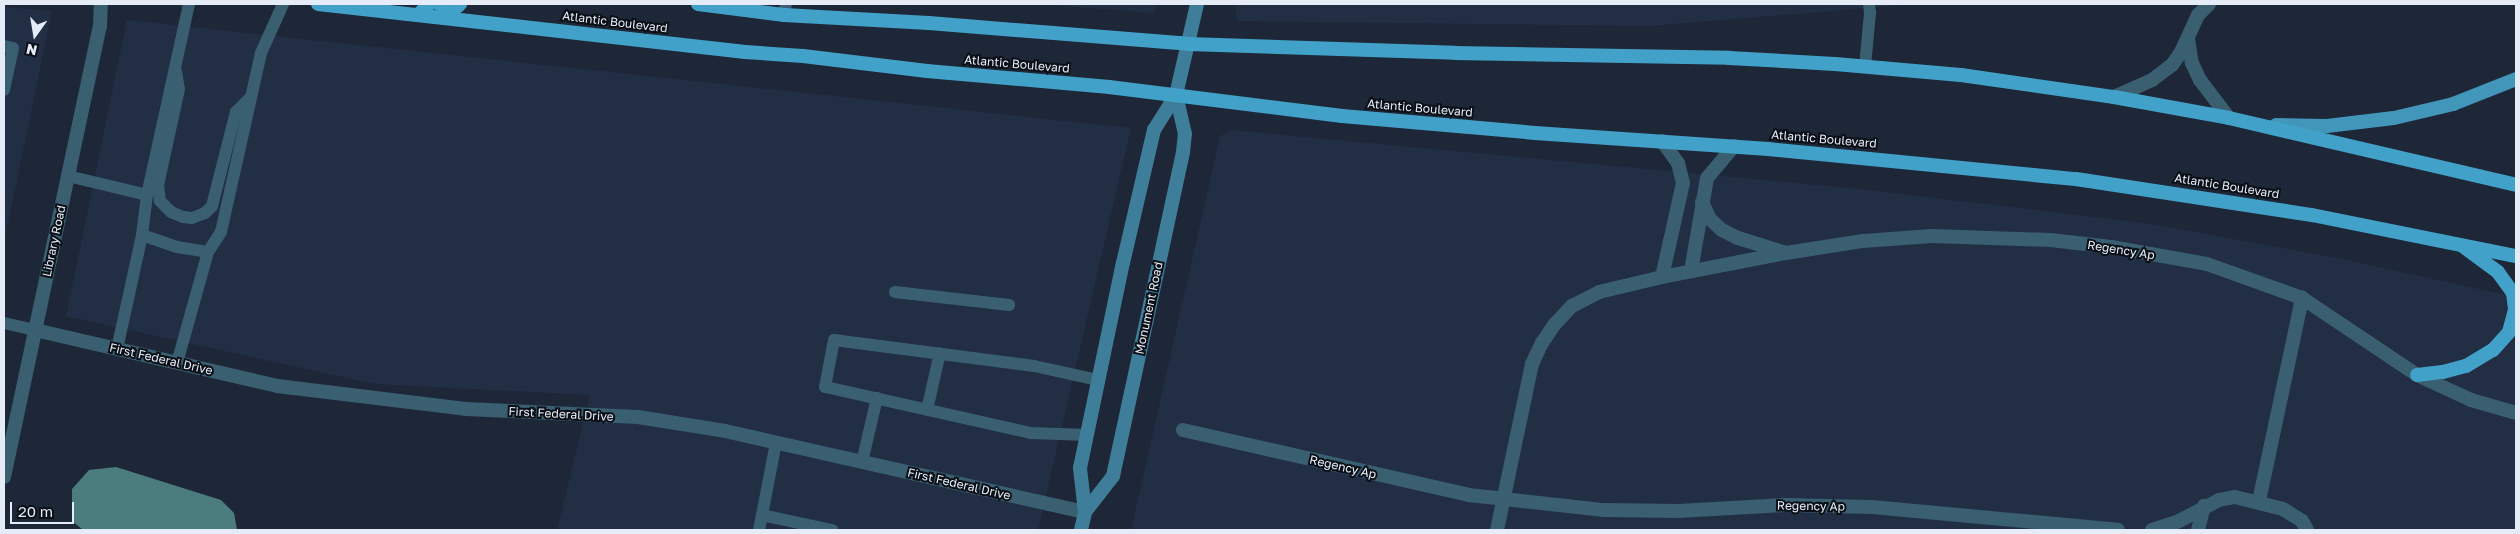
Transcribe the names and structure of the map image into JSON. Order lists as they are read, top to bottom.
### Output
{
  "streets": {
    "highway": ["Atlantic Boulevard"],
    "main road": ["Monument Road"],
    "street": ["Library Road", "Regency Ap", "First Federal Drive"]
  },
  "crossings": [
    ["Atlantic Boulevard", "Monument Road"],
    ["Library Road", "First Federal Drive"],
    ["Monument Road", "First Federal Drive"]
  ],
  "scale_bar": "20 m",
  "north": "bottom"
}
